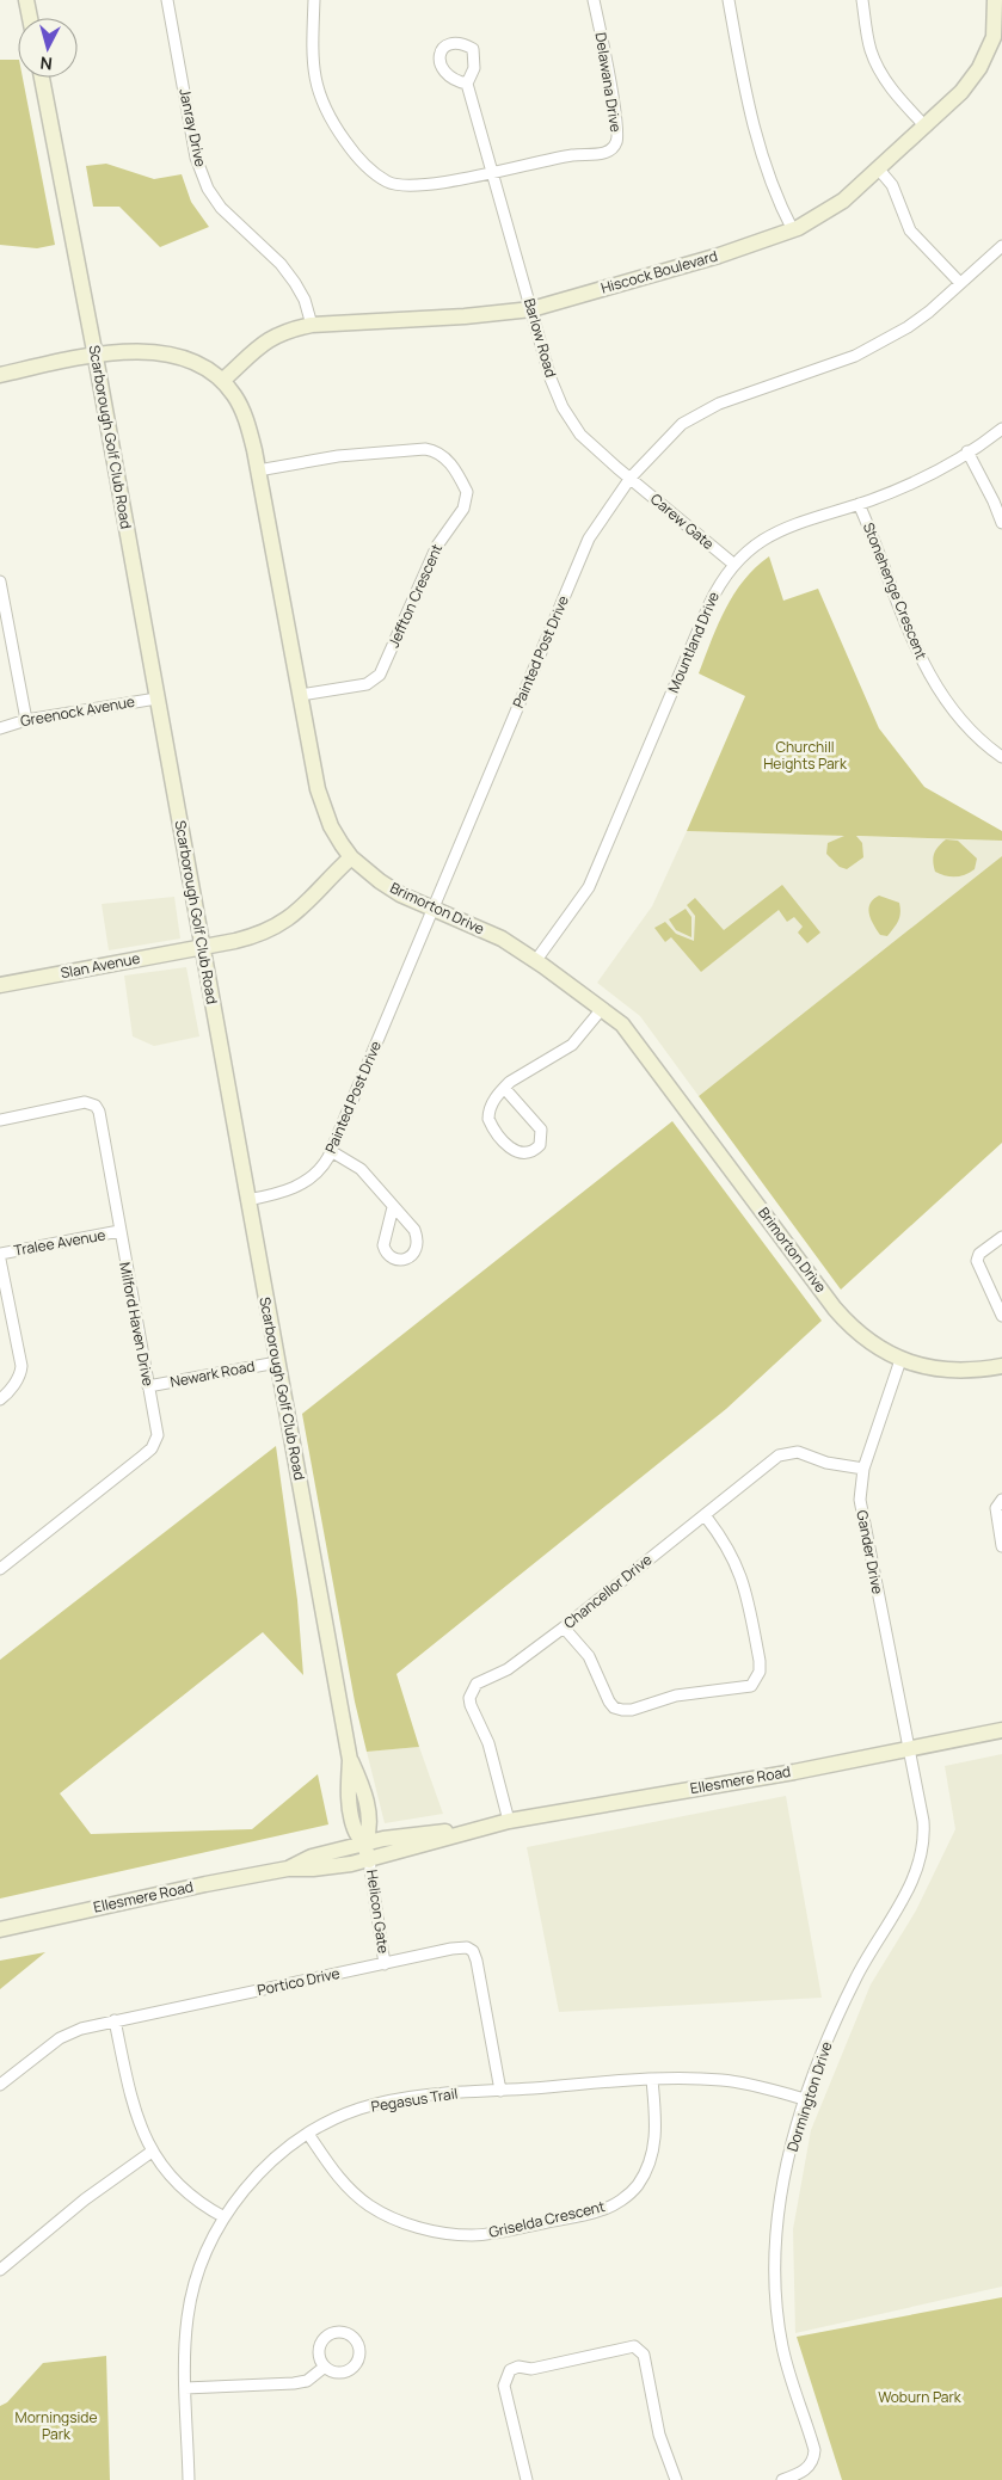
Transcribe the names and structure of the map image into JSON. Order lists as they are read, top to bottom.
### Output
{
  "streets": {
    "street": [
      "Delawana Drive",
      "Janray Drive",
      "Hiscock Boulevard",
      "Barlow Road",
      "Scarborough Golf Club Road",
      "Carew Gate",
      "Stonehenge Crescent",
      "Jeffton Crescent",
      "Mountland Drive",
      "Painted Post Drive",
      "Greenock Avenue",
      "Brimorton Drive",
      "Slan Avenue",
      "Tralee Avenue",
      "Milford Haven Drive",
      "Newark Road",
      "Gander Drive",
      "Chancellor Drive",
      "Ellesmere Road",
      "Helicon Gate",
      "Portico Drive",
      "Dormington Drive",
      "Pegasus Trail",
      "Griselda Crescent"
    ]
  },
  "crossings": [
    ["Delawana Drive", "Barlow Road"],
    ["Janray Drive", "Hiscock Boulevard"],
    ["Hiscock Boulevard", "Barlow Road"],
    ["Hiscock Boulevard", "Brimorton Drive"],
    ["Barlow Road", "Carew Gate"],
    ["Barlow Road", "Painted Post Drive"],
    ["Scarborough Golf Club Road", "Painted Post Drive"],
    ["Scarborough Golf Club Road", "Greenock Avenue"],
    ["Scarborough Golf Club Road", "Brimorton Drive"],
    ["Scarborough Golf Club Road", "Slan Avenue"],
    ["Scarborough Golf Club Road", "Newark Road"],
    ["Scarborough Golf Club Road", "Ellesmere Road"],
    ["Scarborough Golf Club Road", "Helicon Gate"],
    ["Carew Gate", "Mountland Drive"],
    ["Carew Gate", "Painted Post Drive"],
    ["Stonehenge Crescent", "Mountland Drive"],
    ["Jeffton Crescent", "Brimorton Drive"],
    ["Mountland Drive", "Brimorton Drive"],
    ["Painted Post Drive", "Brimorton Drive"],
    ["Brimorton Drive", "Slan Avenue"],
    ["Brimorton Drive", "Gander Drive"],
    ["Tralee Avenue", "Milford Haven Drive"],
    ["Milford Haven Drive", "Newark Road"],
    ["Gander Drive", "Chancellor Drive"],
    ["Gander Drive", "Ellesmere Road"],
    ["Gander Drive", "Dormington Drive"],
    ["Chancellor Drive", "Ellesmere Road"],
    ["Ellesmere Road", "Helicon Gate"],
    ["Ellesmere Road", "Dormington Drive"],
    ["Helicon Gate", "Portico Drive"],
    ["Portico Drive", "Pegasus Trail"],
    ["Dormington Drive", "Pegasus Trail"],
    ["Pegasus Trail", "Griselda Crescent"]
  ],
  "parks": ["Churchill Heights Park", "Woburn Park", "Morningside Park"],
  "north": "bottom"
}
